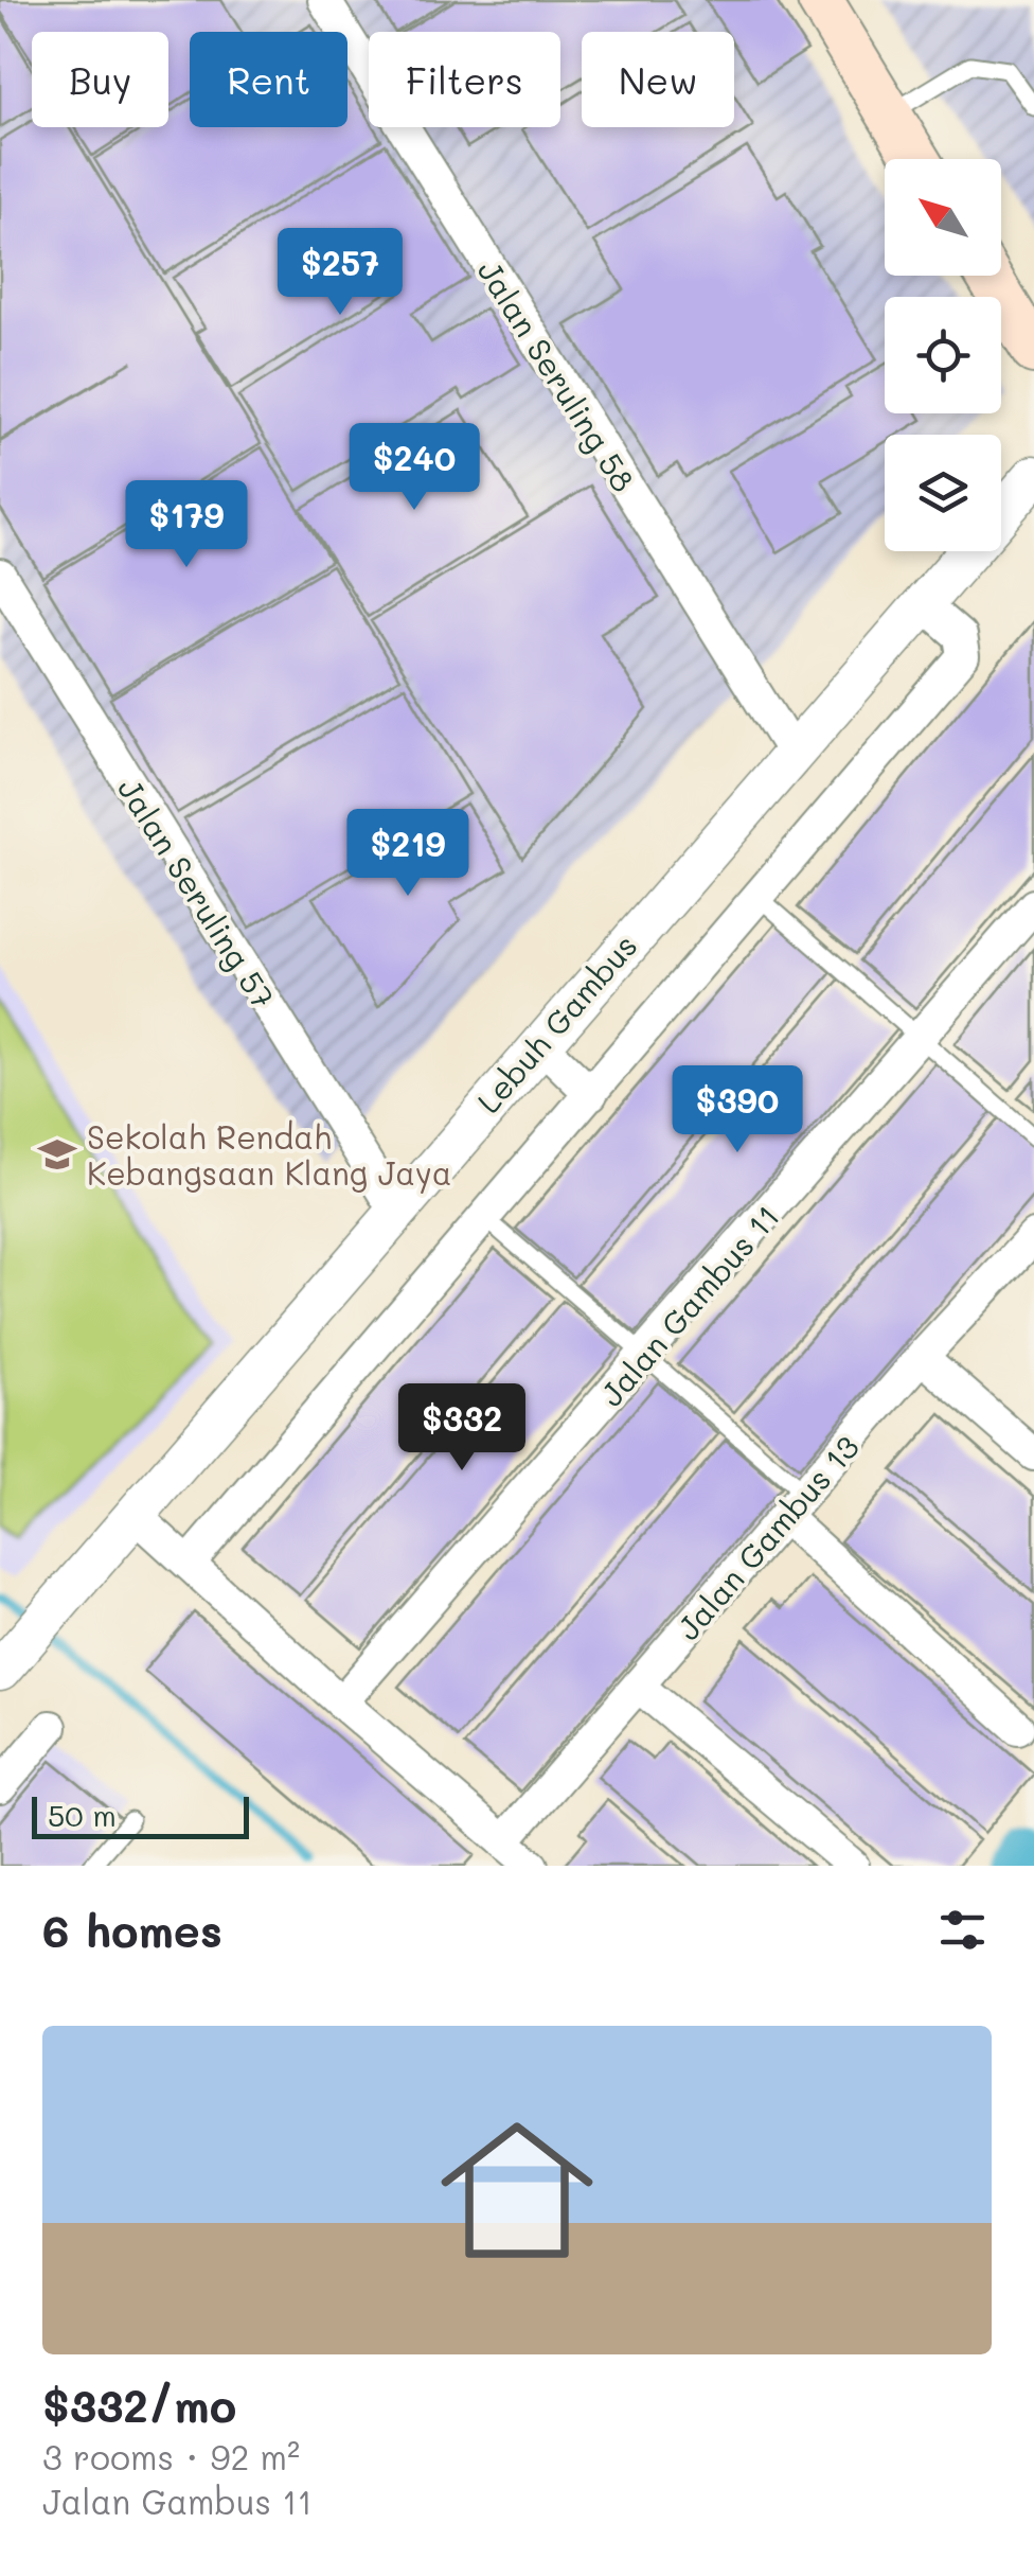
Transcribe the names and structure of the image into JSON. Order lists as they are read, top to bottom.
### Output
{
  "streets": {
    "street": [
      "Jalan Seruling 58",
      "Jalan Seruling 57",
      "Lebuh Gambus",
      "Jalan Gambus 11",
      "Jalan Gambus 13"
    ]
  },
  "crossings": [
    ["Jalan Seruling 58", "Lebuh Gambus"],
    ["Jalan Seruling 57", "Lebuh Gambus"]
  ],
  "places": {
    "school or university": ["Sekolah Rendah Kebangsaan Klang Jaya"]
  },
  "scale_bar": "50 m",
  "north": "top left",
  "page": {
    "chip": [
      "Buy",
      "Rent",
      "Filters",
      "New"
    ],
    "price": [
      "$257",
      "$240",
      "$179",
      "$219",
      "$390",
      "$332"
    ],
    "scale": "50 m",
    "heading": "6 homes",
    "list": [
      {
        "name": "$332/mo",
        "note": "3 rooms · 92 m² · Jalan Gambus 11"
      }
    ]
  }
}
